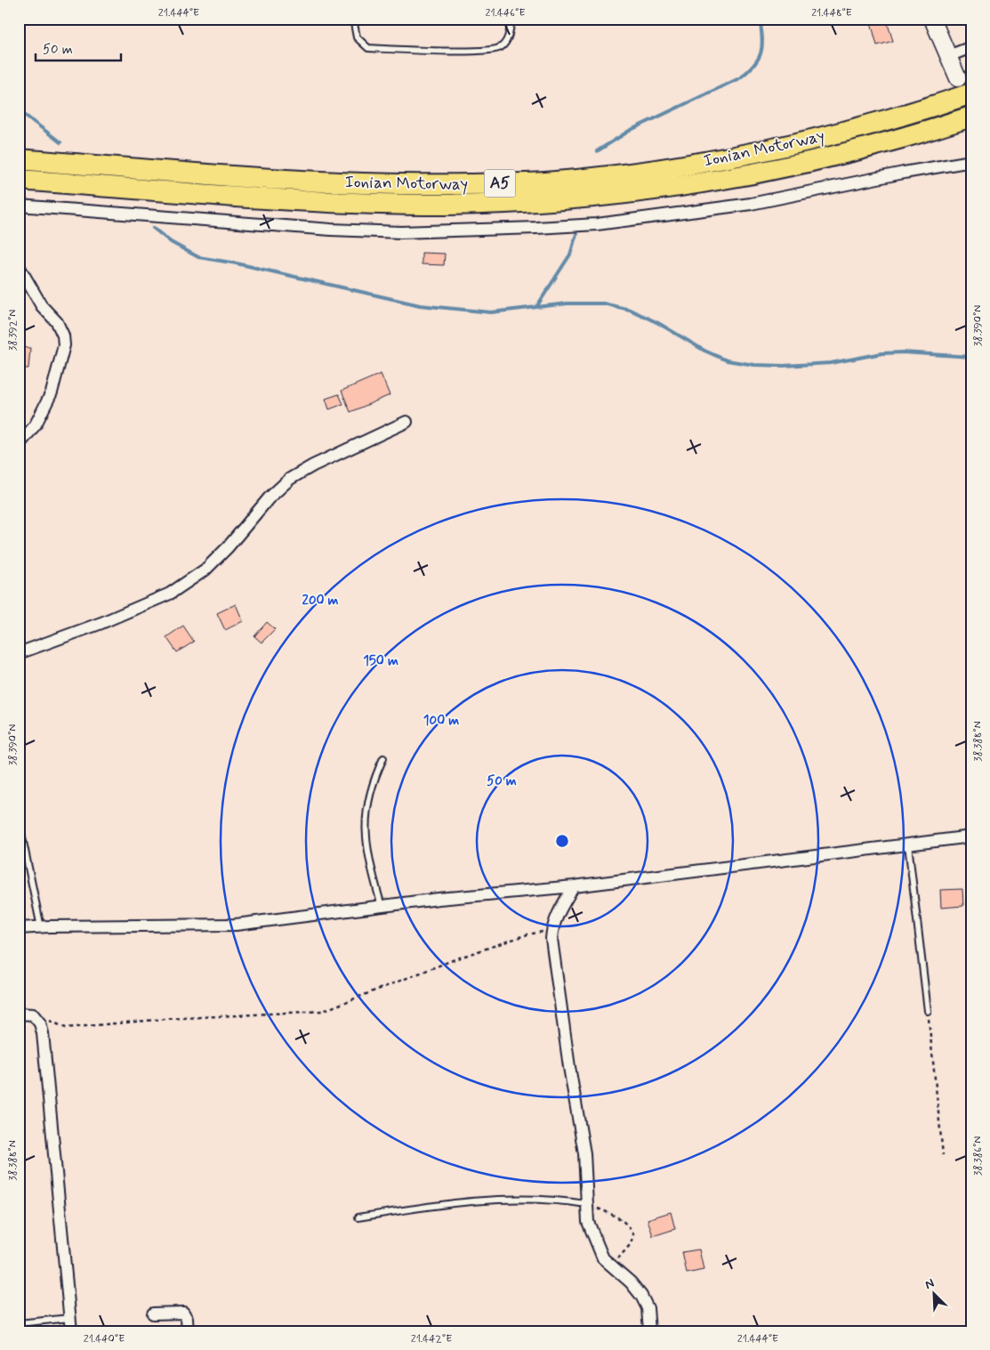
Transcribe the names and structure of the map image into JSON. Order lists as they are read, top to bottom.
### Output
{
  "streets": {
    "highway": ["Ionian Motorway", "Α5"]
  },
  "scale_bar": "50 m",
  "north": "top left",
  "coordinates": [
    "21.444°E",
    "21.446°E",
    "21.448°E",
    "38.390°N",
    "38.392°N",
    "38.388°N",
    "38.386°N",
    "21.440°E",
    "21.442°E"
  ],
  "rings": [
    "200 m",
    "150 m",
    "100 m",
    "50 m"
  ]
}
